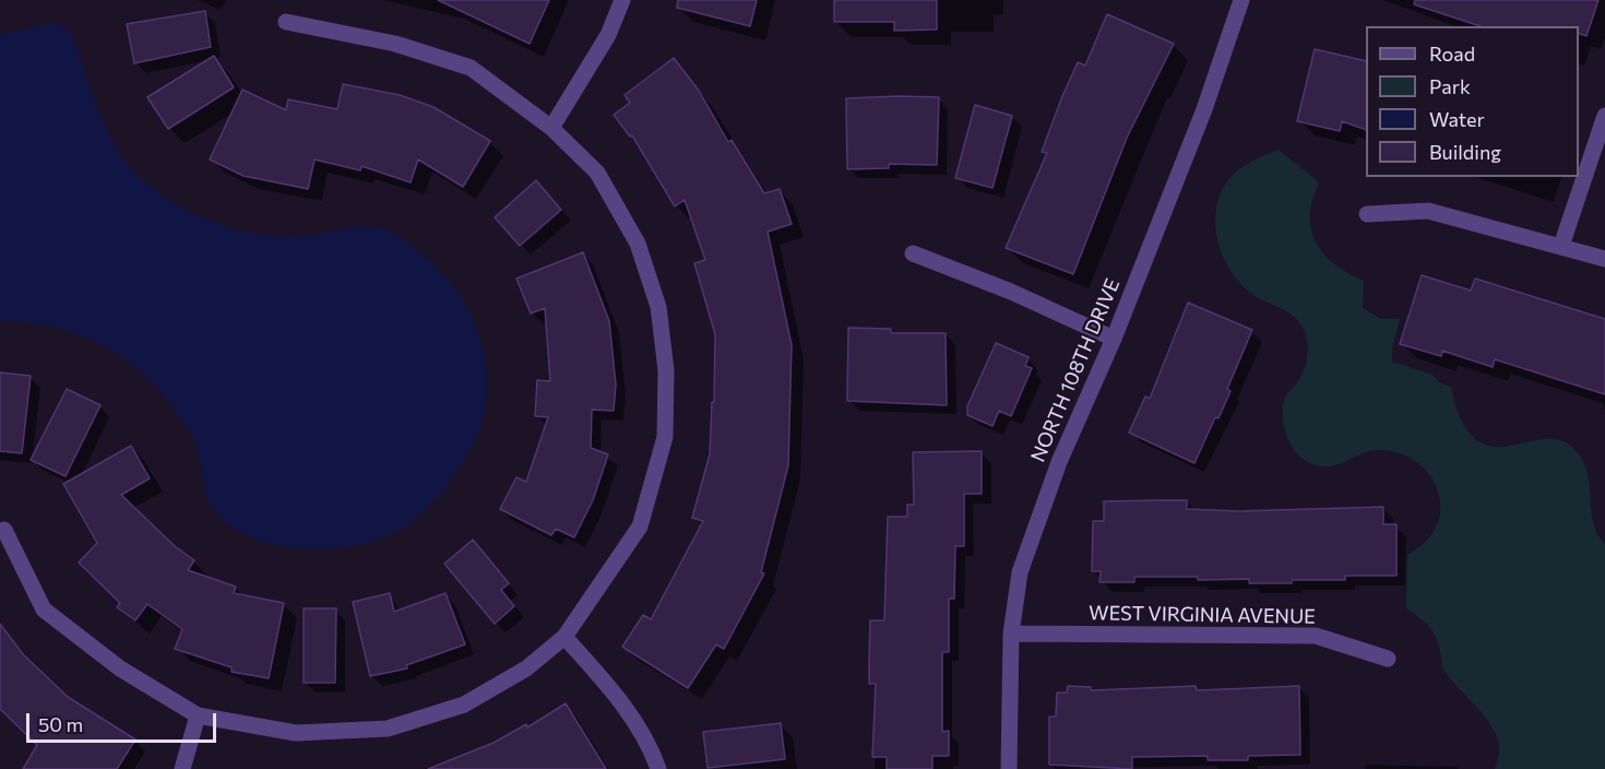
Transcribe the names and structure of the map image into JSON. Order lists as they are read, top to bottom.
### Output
{
  "streets": {
    "street": ["NORTH 108TH DRIVE", "WEST VIRGINIA AVENUE"]
  },
  "crossings": [
    ["NORTH 108TH DRIVE", "WEST VIRGINIA AVENUE"]
  ],
  "legend": [
    "Road",
    "Park",
    "Water",
    "Building"
  ],
  "scale_bar": "50 m"
}
